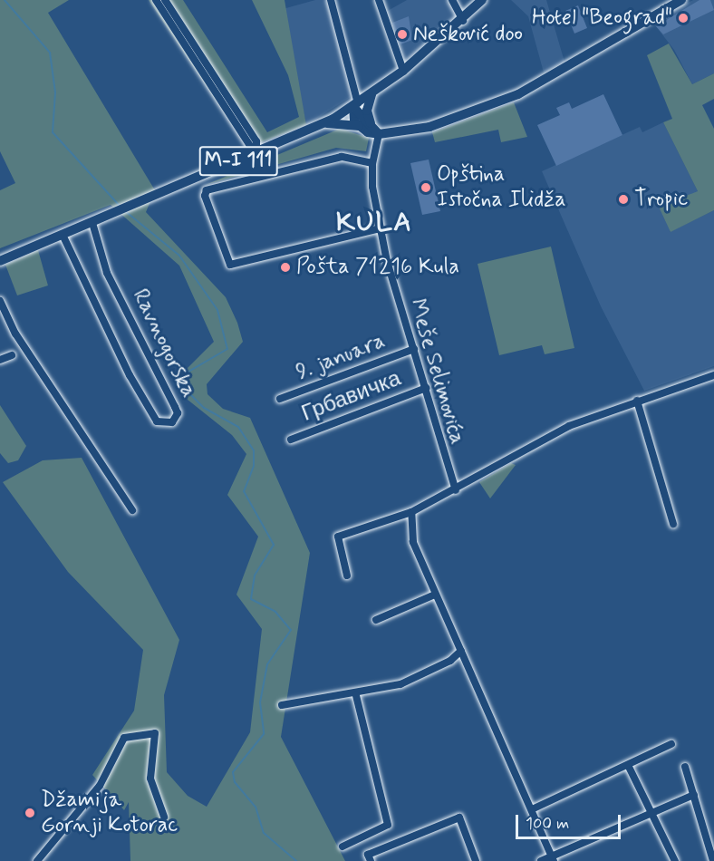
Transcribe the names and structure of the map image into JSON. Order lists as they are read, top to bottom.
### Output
{
  "streets": {
    "main road": ["M-I 111"],
    "street": [
      "Ravnogorska",
      "9. januara",
      "Meše Selimovića",
      "Грбавичка"
    ]
  },
  "crossings": [
    ["M-I 111", "Ravnogorska"],
    ["9. januara", "Meše Selimovića"],
    ["Meše Selimovića", "Грбавичка"]
  ],
  "districts": ["KULA"],
  "places": [
    "Hotel \"Beograd\"",
    "Nešković doo",
    "Opština Istočna Ilidža",
    "Tropic",
    "Pošta 71216 Kula",
    "Džamija Gornji Kotorac"
  ],
  "scale_bar": "100 m"
}
